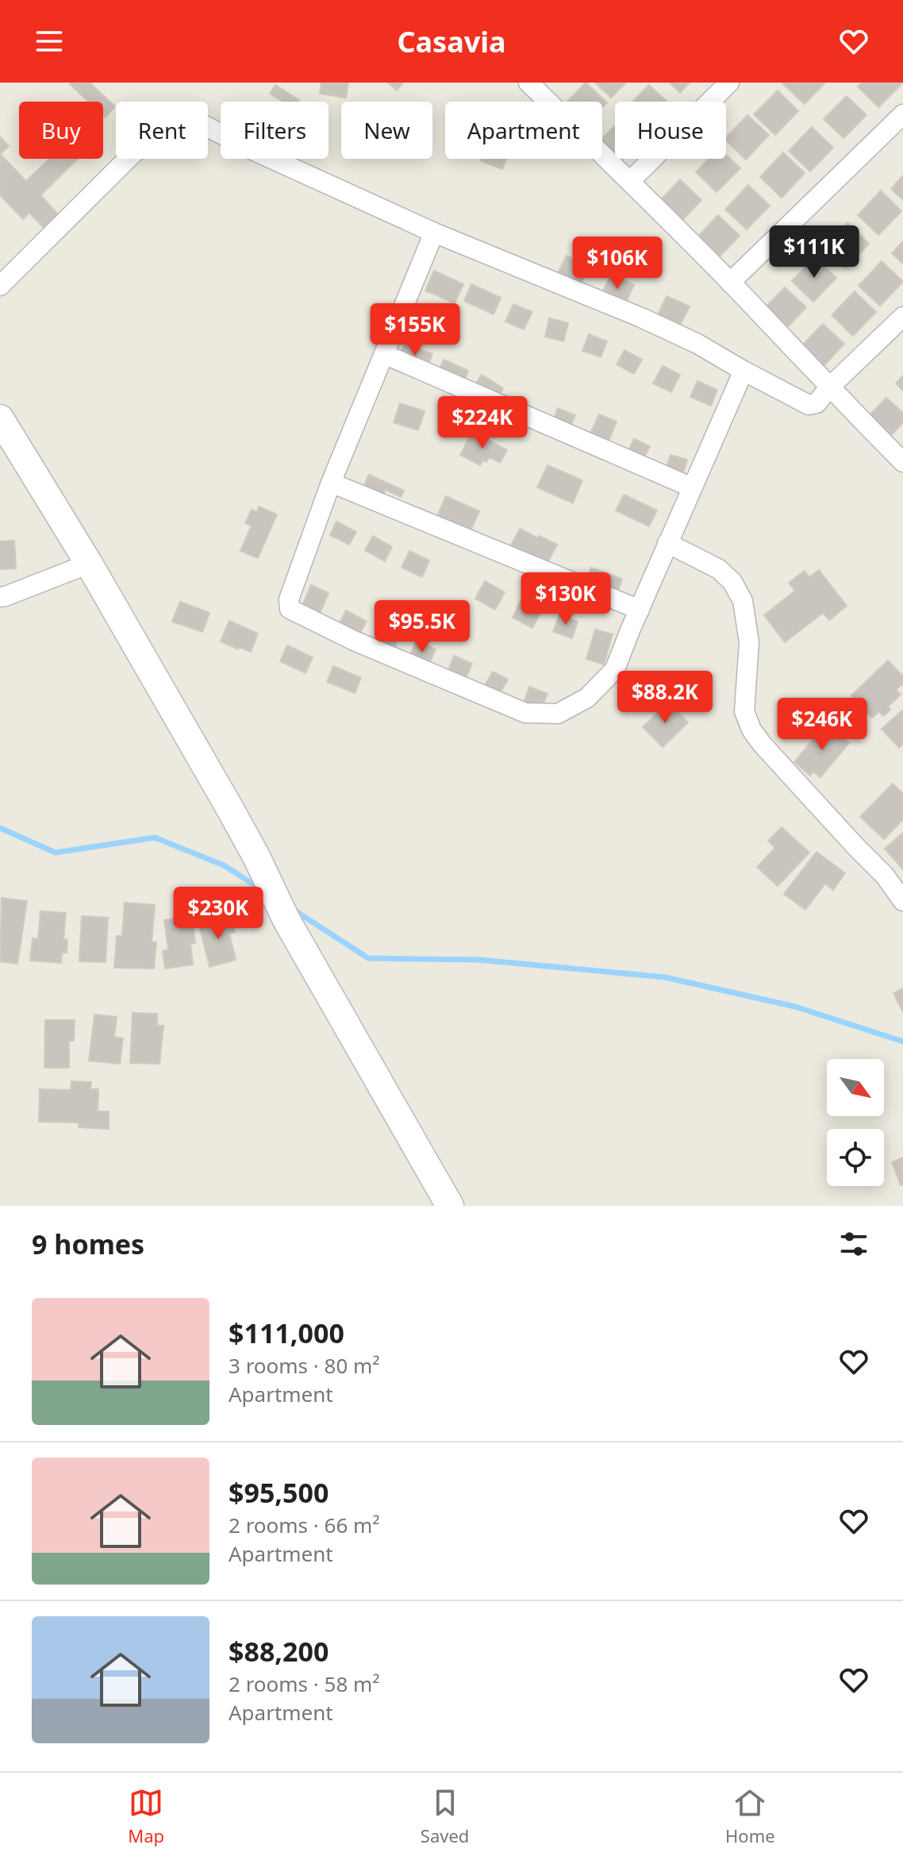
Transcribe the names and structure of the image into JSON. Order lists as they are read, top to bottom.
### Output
{
  "north": "bottom right",
  "page": {
    "header": "Casavia",
    "chip": [
      "Buy",
      "Rent",
      "Filters",
      "New",
      "Apartment",
      "House"
    ],
    "price": [
      "$111K",
      "$106K",
      "$155K",
      "$224K",
      "$130K",
      "$95.5K",
      "$88.2K",
      "$246K",
      "$230K"
    ],
    "heading": "9 homes",
    "list": [
      {
        "name": "$111,000",
        "note": "3 rooms · 80 m² · Apartment"
      },
      {
        "name": "$95,500",
        "note": "2 rooms · 66 m² · Apartment"
      },
      {
        "name": "$88,200",
        "note": "2 rooms · 58 m² · Apartment"
      }
    ],
    "tabs": ["Map", "Saved", "Home"]
  }
}
